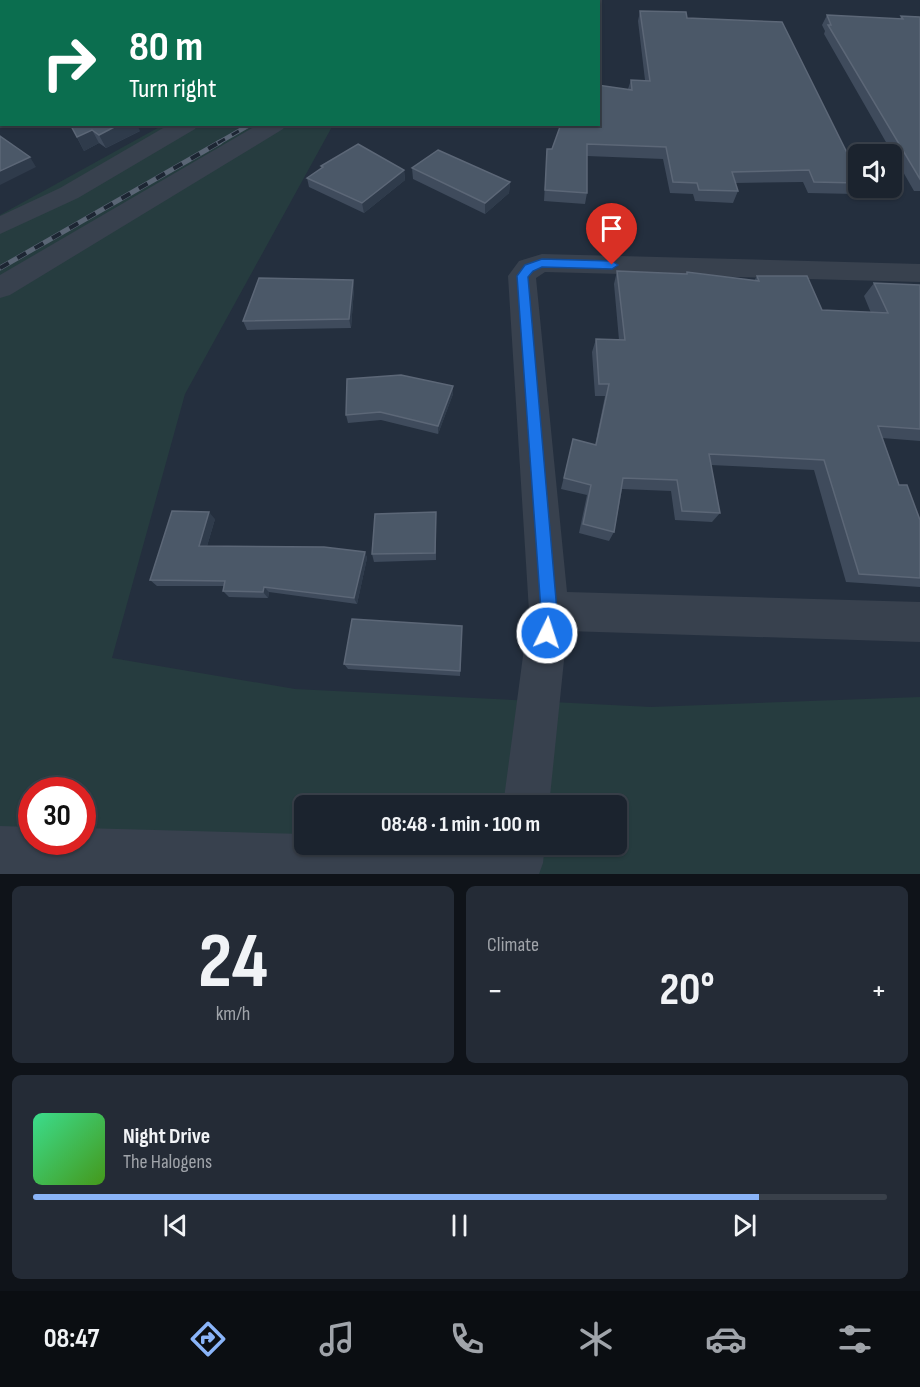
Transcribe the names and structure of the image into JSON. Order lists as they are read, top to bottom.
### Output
{
  "page": {
    "turn": ["80 m", "Turn right"],
    "limit": "30",
    "trip": "08:48 · 1 min · 100 m",
    "tile": [
      ["24", "km/h"],
      "Climate"
    ],
    "heat": ["−", "20°", "+"],
    "song": ["Night Drive", "The Halogens"],
    "tabs": "08:47"
  }
}
